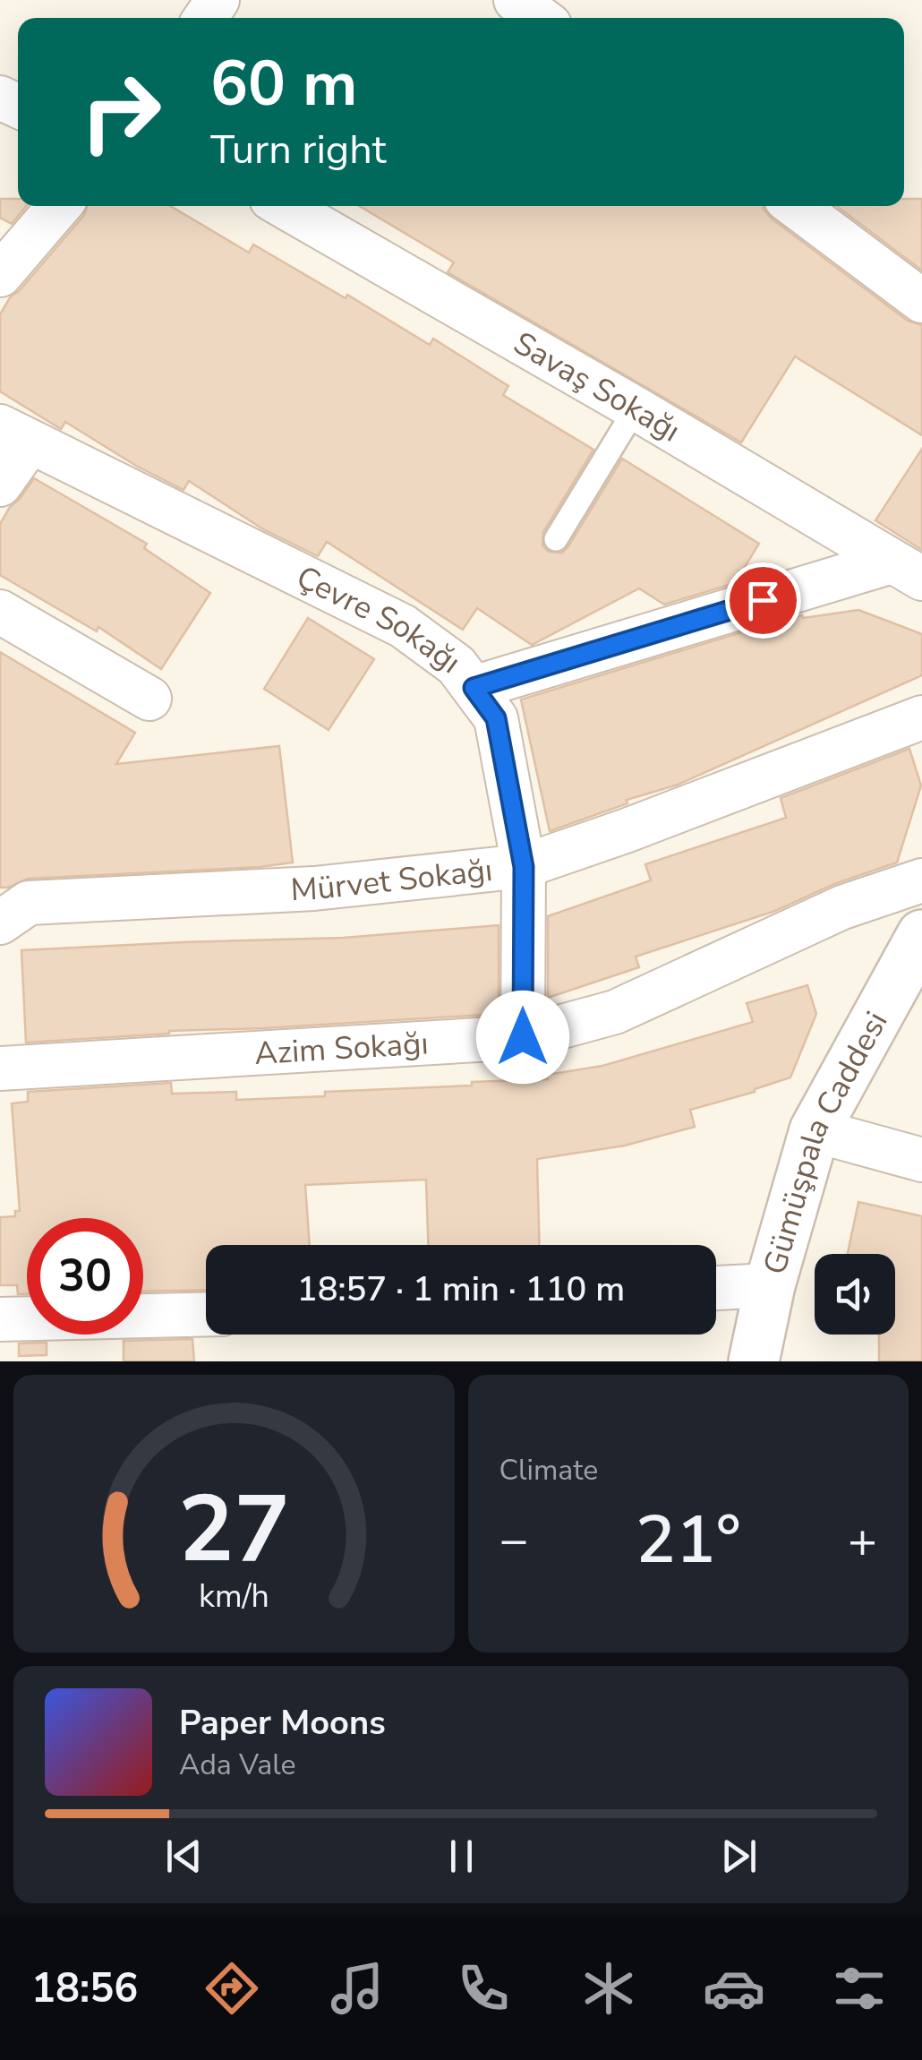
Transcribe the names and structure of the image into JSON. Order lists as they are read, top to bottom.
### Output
{
  "streets": {
    "street": [
      "Savaş Sokağı",
      "Çevre Sokağı",
      "Mürvet Sokağı",
      "Azim Sokağı",
      "Gümüşpala Caddesi"
    ]
  },
  "crossings": [
    ["Çevre Sokağı", "Mürvet Sokağı"],
    ["Çevre Sokağı", "Azim Sokağı"]
  ],
  "page": {
    "turn": ["60 m", "Turn right"],
    "limit": "30",
    "trip": "18:57 · 1 min · 110 m",
    "tile": "Climate",
    "heat": ["−", "21°", "+"],
    "song": ["Paper Moons", "Ada Vale"],
    "tabs": "18:56",
    "gauge": ["27", "km/h"]
  }
}
